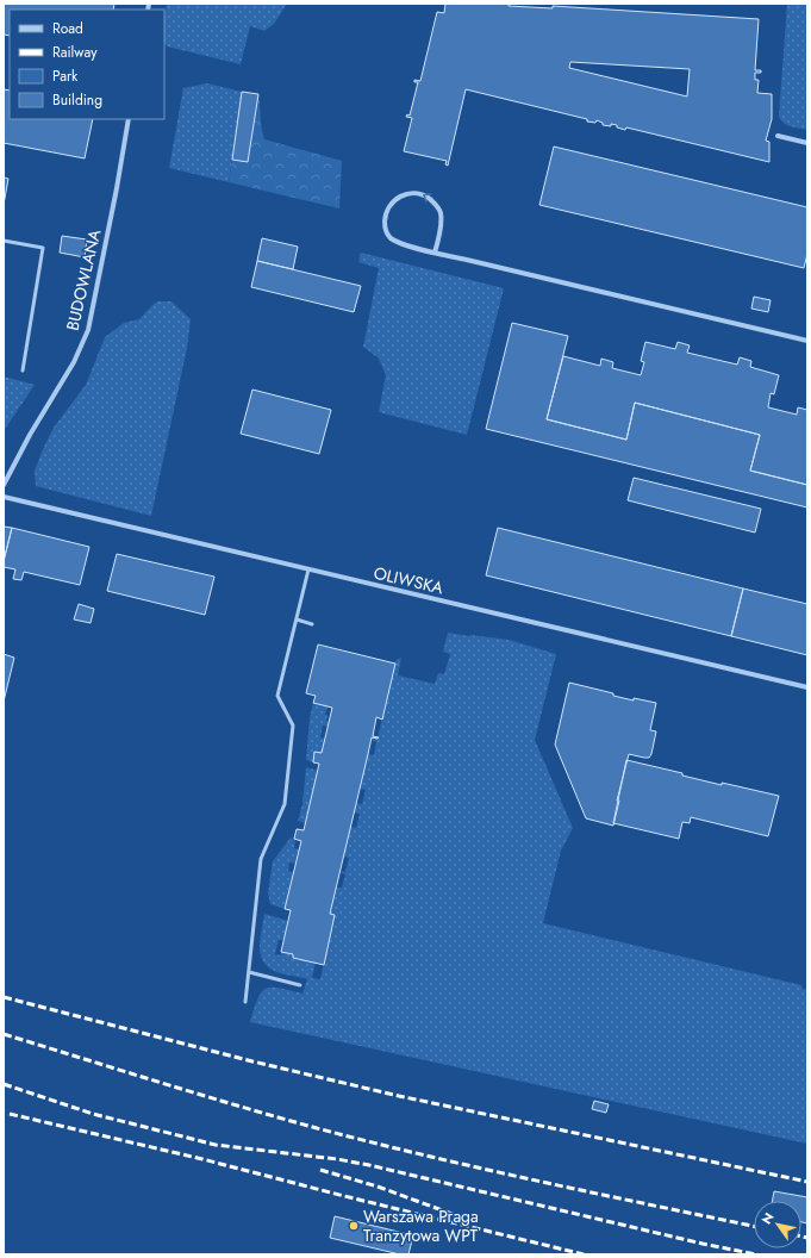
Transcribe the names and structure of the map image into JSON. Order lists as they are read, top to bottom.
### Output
{
  "streets": {
    "street": ["BUDOWLANA", "OLIWSKA"]
  },
  "places": ["Warszawa Praga Tranzytowa WPT"],
  "legend": [
    "Road",
    "Railway",
    "Park",
    "Building"
  ],
  "north": "top left"
}
